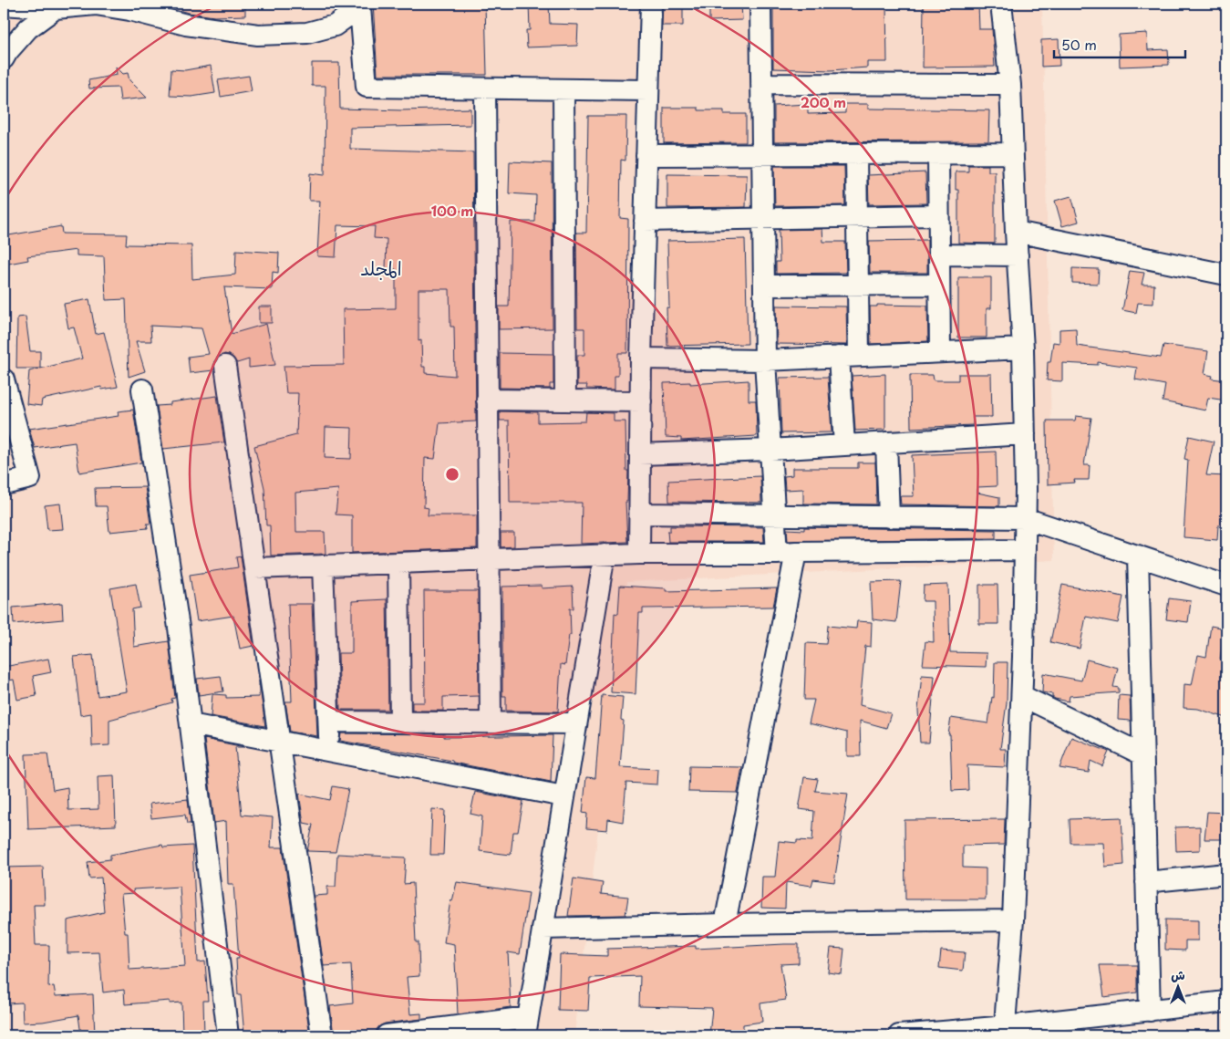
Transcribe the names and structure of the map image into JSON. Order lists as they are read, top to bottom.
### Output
{
  "districts": ["المجلد"],
  "scale_bar": "50 m",
  "north": "top",
  "rings": ["200 m", "100 m"]
}
